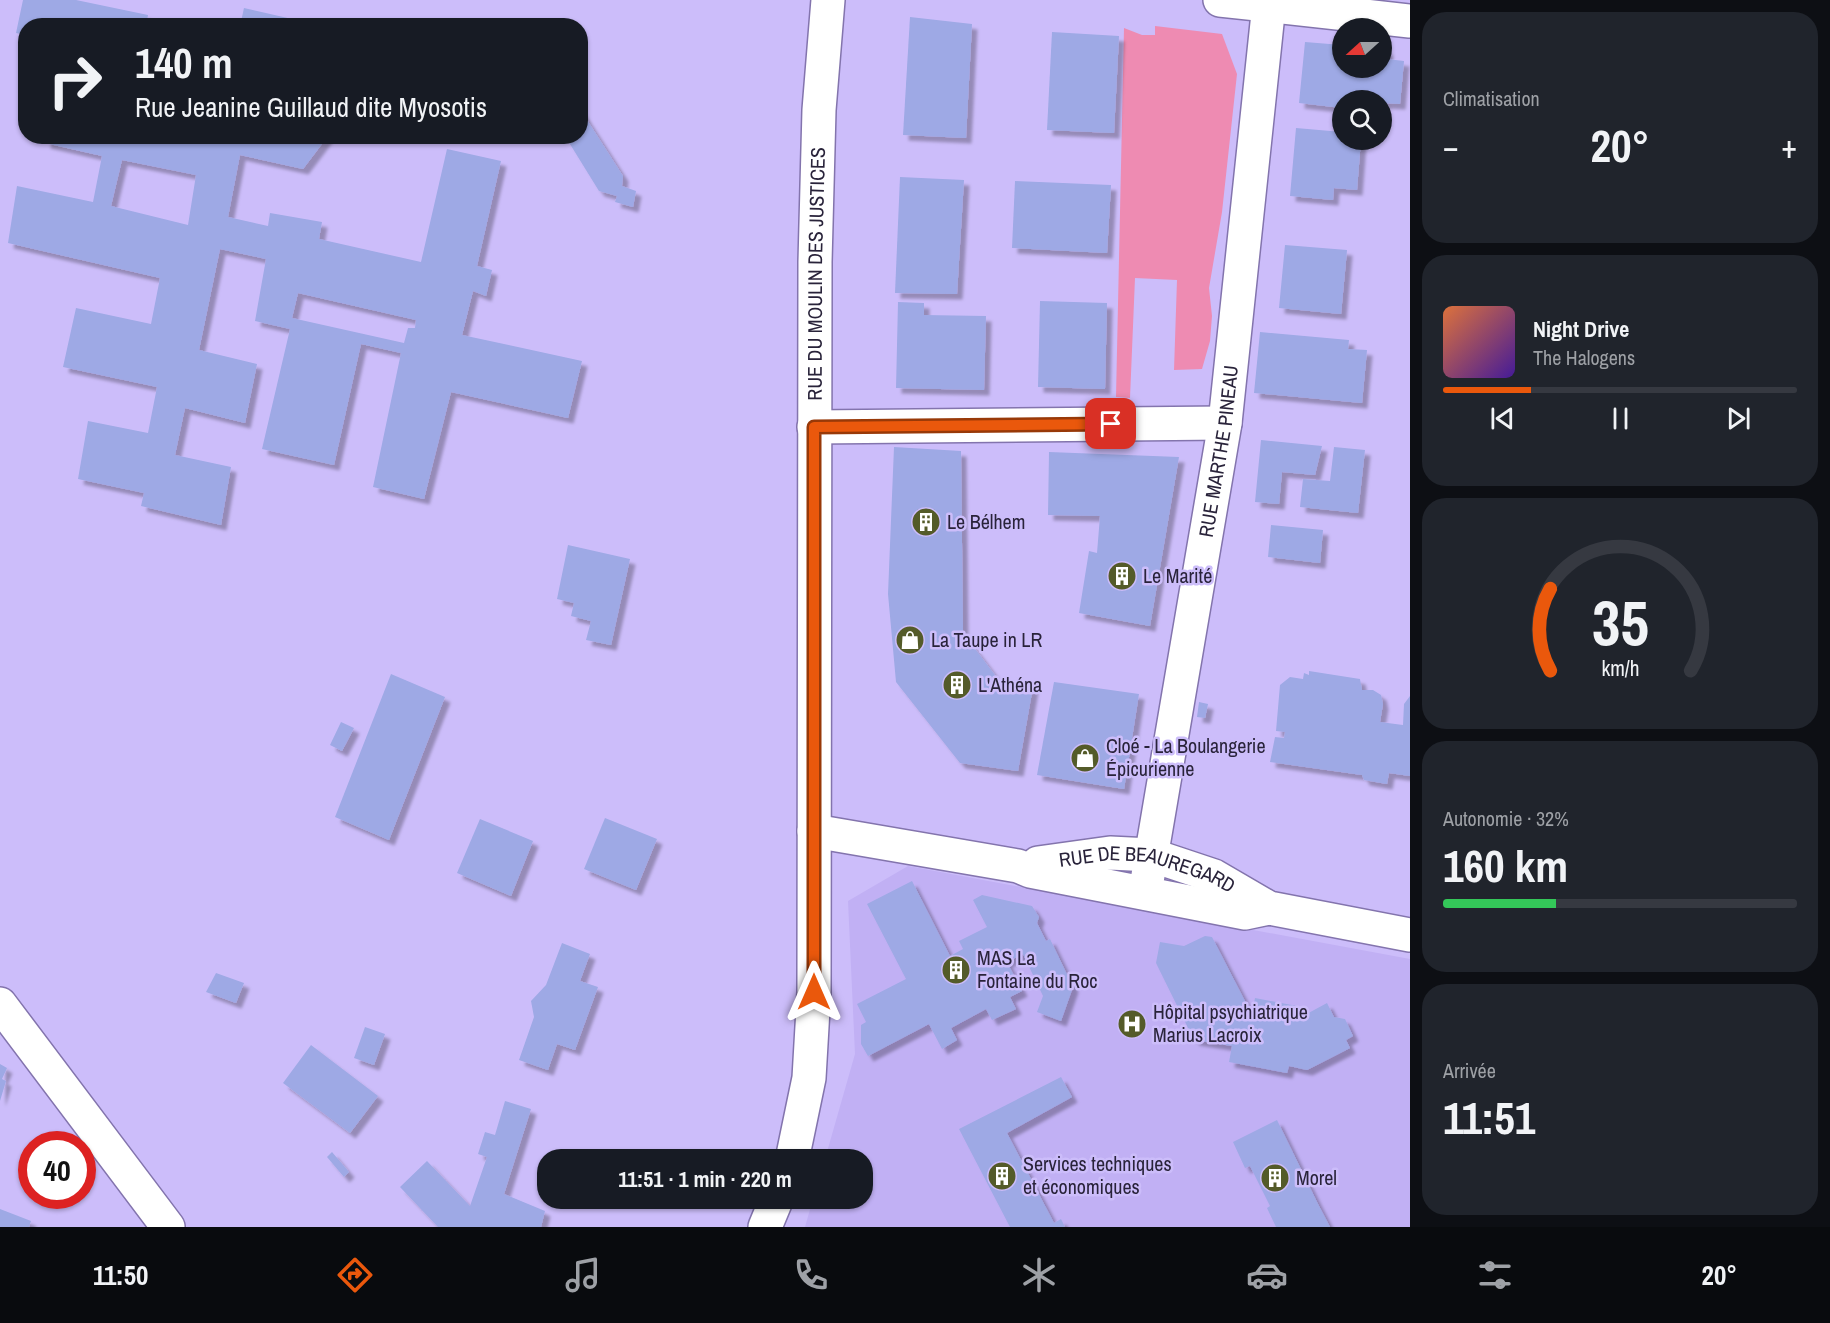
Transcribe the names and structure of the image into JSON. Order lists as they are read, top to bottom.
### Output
{
  "streets": {
    "street": ["RUE DU MOULIN DES JUSTICES", "RUE MARTHE PINEAU", "RUE DE BEAUREGARD"]
  },
  "crossings": [
    ["RUE DU MOULIN DES JUSTICES", "RUE DE BEAUREGARD"],
    ["RUE MARTHE PINEAU", "RUE DE BEAUREGARD"]
  ],
  "places": {
    "building": [
      "Le Bélhem",
      "Le Marité",
      "L'Athéna",
      "MAS La Fontaine du Roc",
      "Services techniques et économiques",
      "Morel"
    ],
    "shop": ["La Taupe in LR", "Cloé - La Boulangerie Épicurienne"],
    "hospital": ["Hôpital psychiatrique Marius Lacroix"]
  },
  "north": "left",
  "page": {
    "tile": [
      "Climatisation",
      ["Autonomie · 32%", "160 km"],
      ["Arrivée", "11:51"]
    ],
    "turn": ["140 m", "Rue Jeanine Guillaud dite Myosotis"],
    "heat": ["−", "20°", "+"],
    "song": ["Night Drive", "The Halogens"],
    "limit": "40",
    "trip": "11:51 · 1 min · 220 m",
    "tabs": ["11:50", "20°"],
    "gauge": ["35", "km/h"]
  }
}
